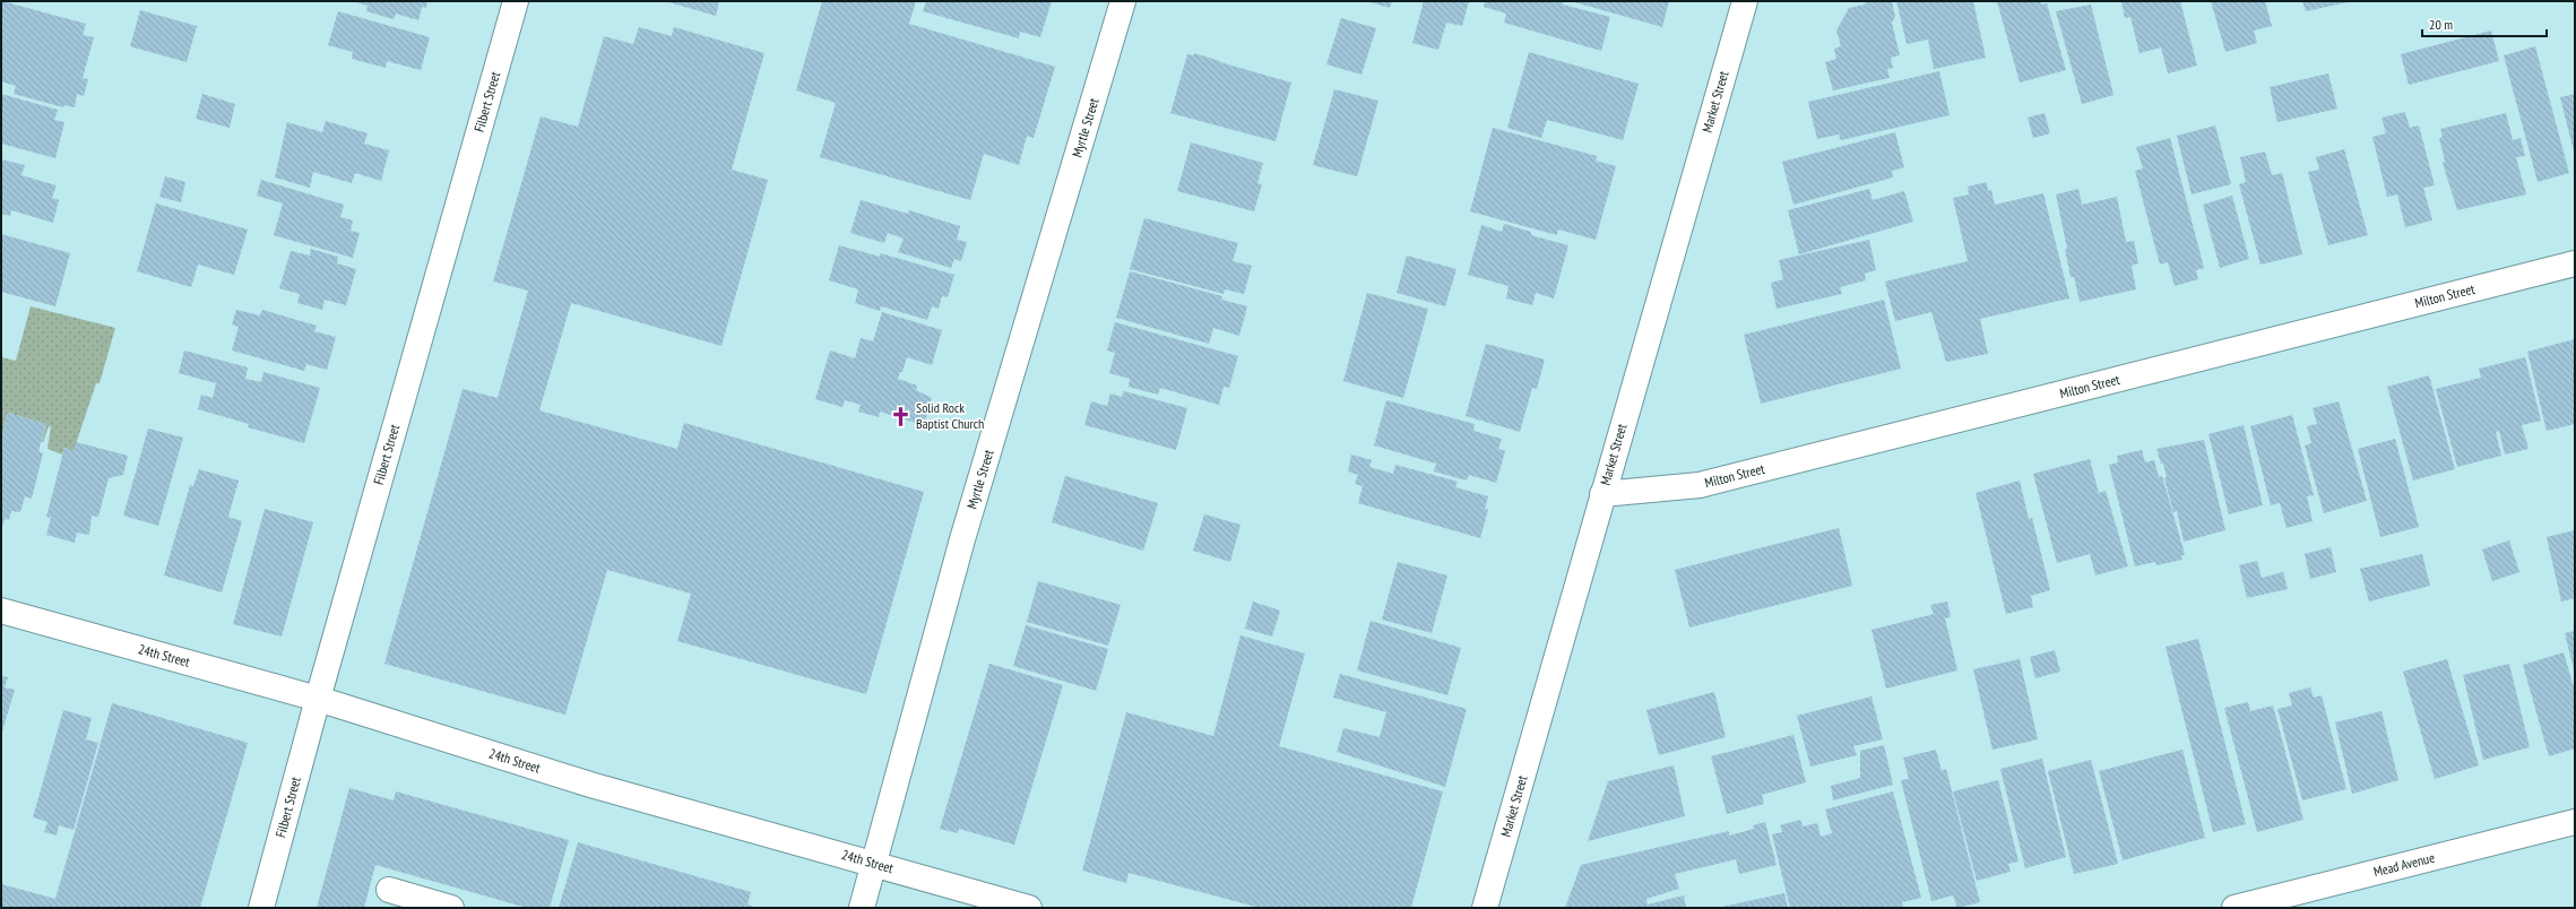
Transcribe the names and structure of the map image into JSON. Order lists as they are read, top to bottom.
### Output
{
  "streets": {
    "street": [
      "Filbert Street",
      "Market Street",
      "Myrtle Street",
      "Milton Street",
      "24th Street",
      "Mead Avenue"
    ]
  },
  "crossings": [
    ["Filbert Street", "24th Street"],
    ["Market Street", "Milton Street"],
    ["Myrtle Street", "24th Street"]
  ],
  "places": {
    "church": ["Solid Rock Baptist Church"]
  },
  "scale_bar": "20 m"
}
